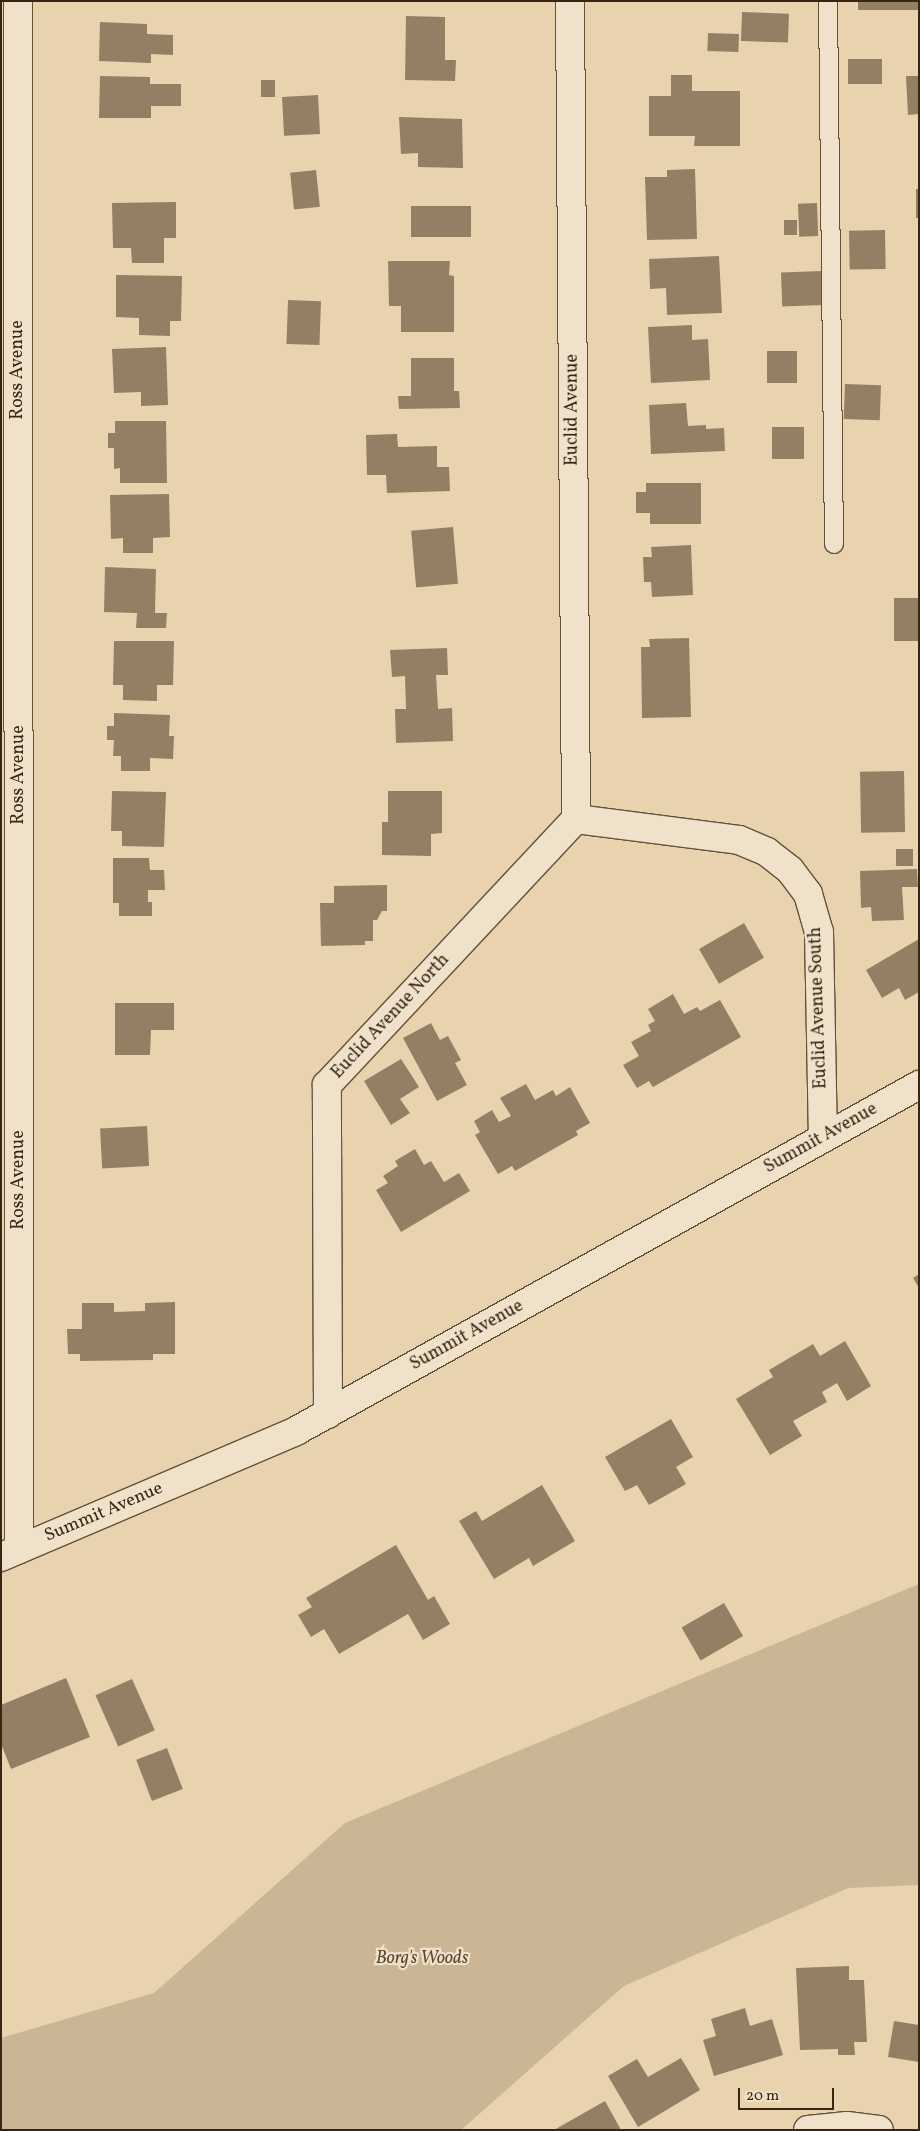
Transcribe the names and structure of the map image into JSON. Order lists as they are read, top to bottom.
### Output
{
  "streets": {
    "street": [
      "Ross Avenue",
      "Euclid Avenue",
      "Euclid Avenue South",
      "Euclid Avenue North",
      "Summit Avenue"
    ]
  },
  "crossings": [
    ["Ross Avenue", "Summit Avenue"],
    ["Euclid Avenue", "Euclid Avenue South"],
    ["Euclid Avenue", "Euclid Avenue North"],
    ["Euclid Avenue South", "Euclid Avenue North"],
    ["Euclid Avenue South", "Summit Avenue"],
    ["Euclid Avenue North", "Summit Avenue"]
  ],
  "parks": ["Borg's Woods"],
  "scale_bar": "20 m"
}
